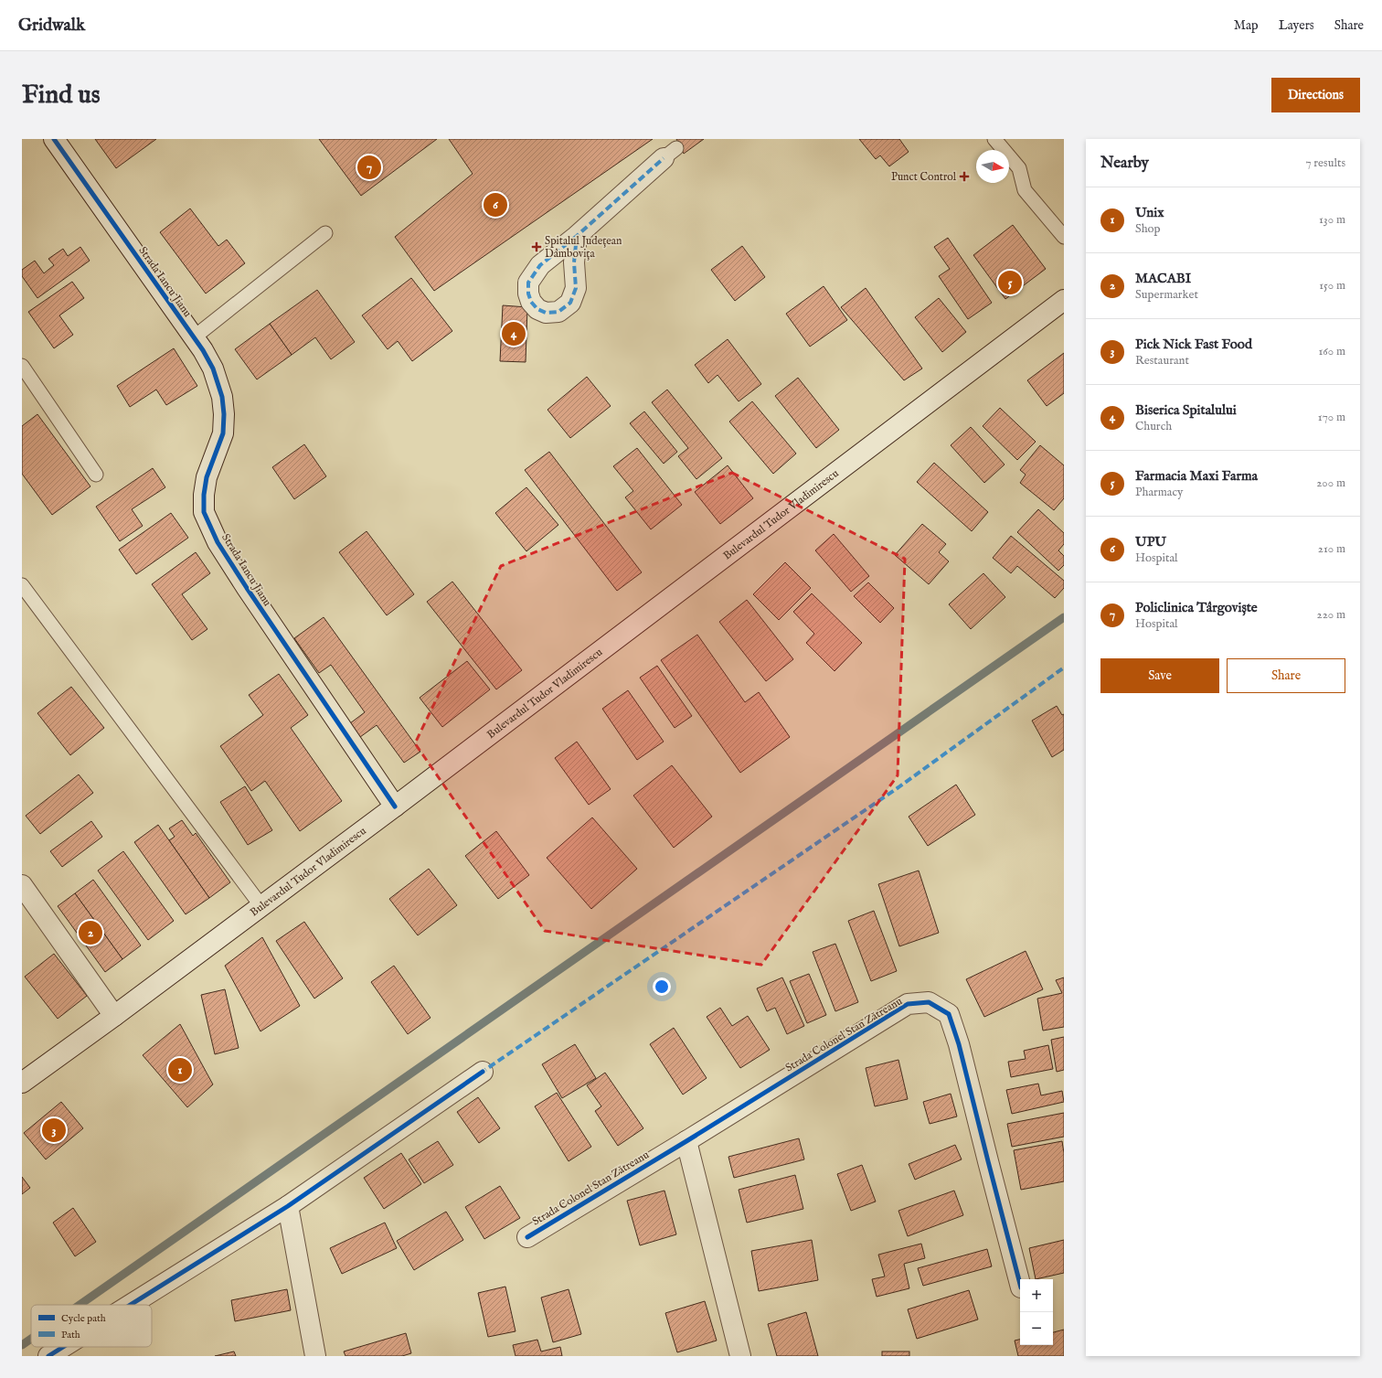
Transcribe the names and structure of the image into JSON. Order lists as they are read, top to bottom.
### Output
{
  "streets": {
    "street": ["Strada Iancu Jianu", "Bulevardul Tudor Vladimirescu", "Strada Colonel Stan Zătreanu"]
  },
  "crossings": [
    ["Strada Iancu Jianu", "Bulevardul Tudor Vladimirescu"]
  ],
  "places": {
    "health": ["Punct Control", "Spitalul Județean Dâmbovița"]
  },
  "legend": ["Cycle path", "Path"],
  "north": "right",
  "page": {
    "header": "Gridwalk",
    "nav": ["Map", "Layers", "Share"],
    "buttons": [
      "Directions",
      ["Save", "Share"]
    ],
    "title": "Find us",
    "heading": ["Nearby", "7 results"],
    "pins": [
      "7",
      "6",
      "5",
      "4",
      "2",
      "1",
      "3"
    ],
    "list": [
      {
        "mark": "1",
        "name": "Unix",
        "note": "Shop",
        "value": "130 m"
      },
      {
        "mark": "2",
        "name": "MACABI",
        "note": "Supermarket",
        "value": "150 m"
      },
      {
        "mark": "3",
        "name": "Pick Nick Fast Food",
        "note": "Restaurant",
        "value": "160 m"
      },
      {
        "mark": "4",
        "name": "Biserica Spitalului",
        "note": "Church",
        "value": "170 m"
      },
      {
        "mark": "5",
        "name": "Farmacia Maxi Farma",
        "note": "Pharmacy",
        "value": "200 m"
      },
      {
        "mark": "6",
        "name": "UPU",
        "note": "Hospital",
        "value": "210 m"
      },
      {
        "mark": "7",
        "name": "Policlinica Târgoviște",
        "note": "Hospital",
        "value": "220 m"
      }
    ],
    "map_buttons": ["+", "−"]
  }
}
